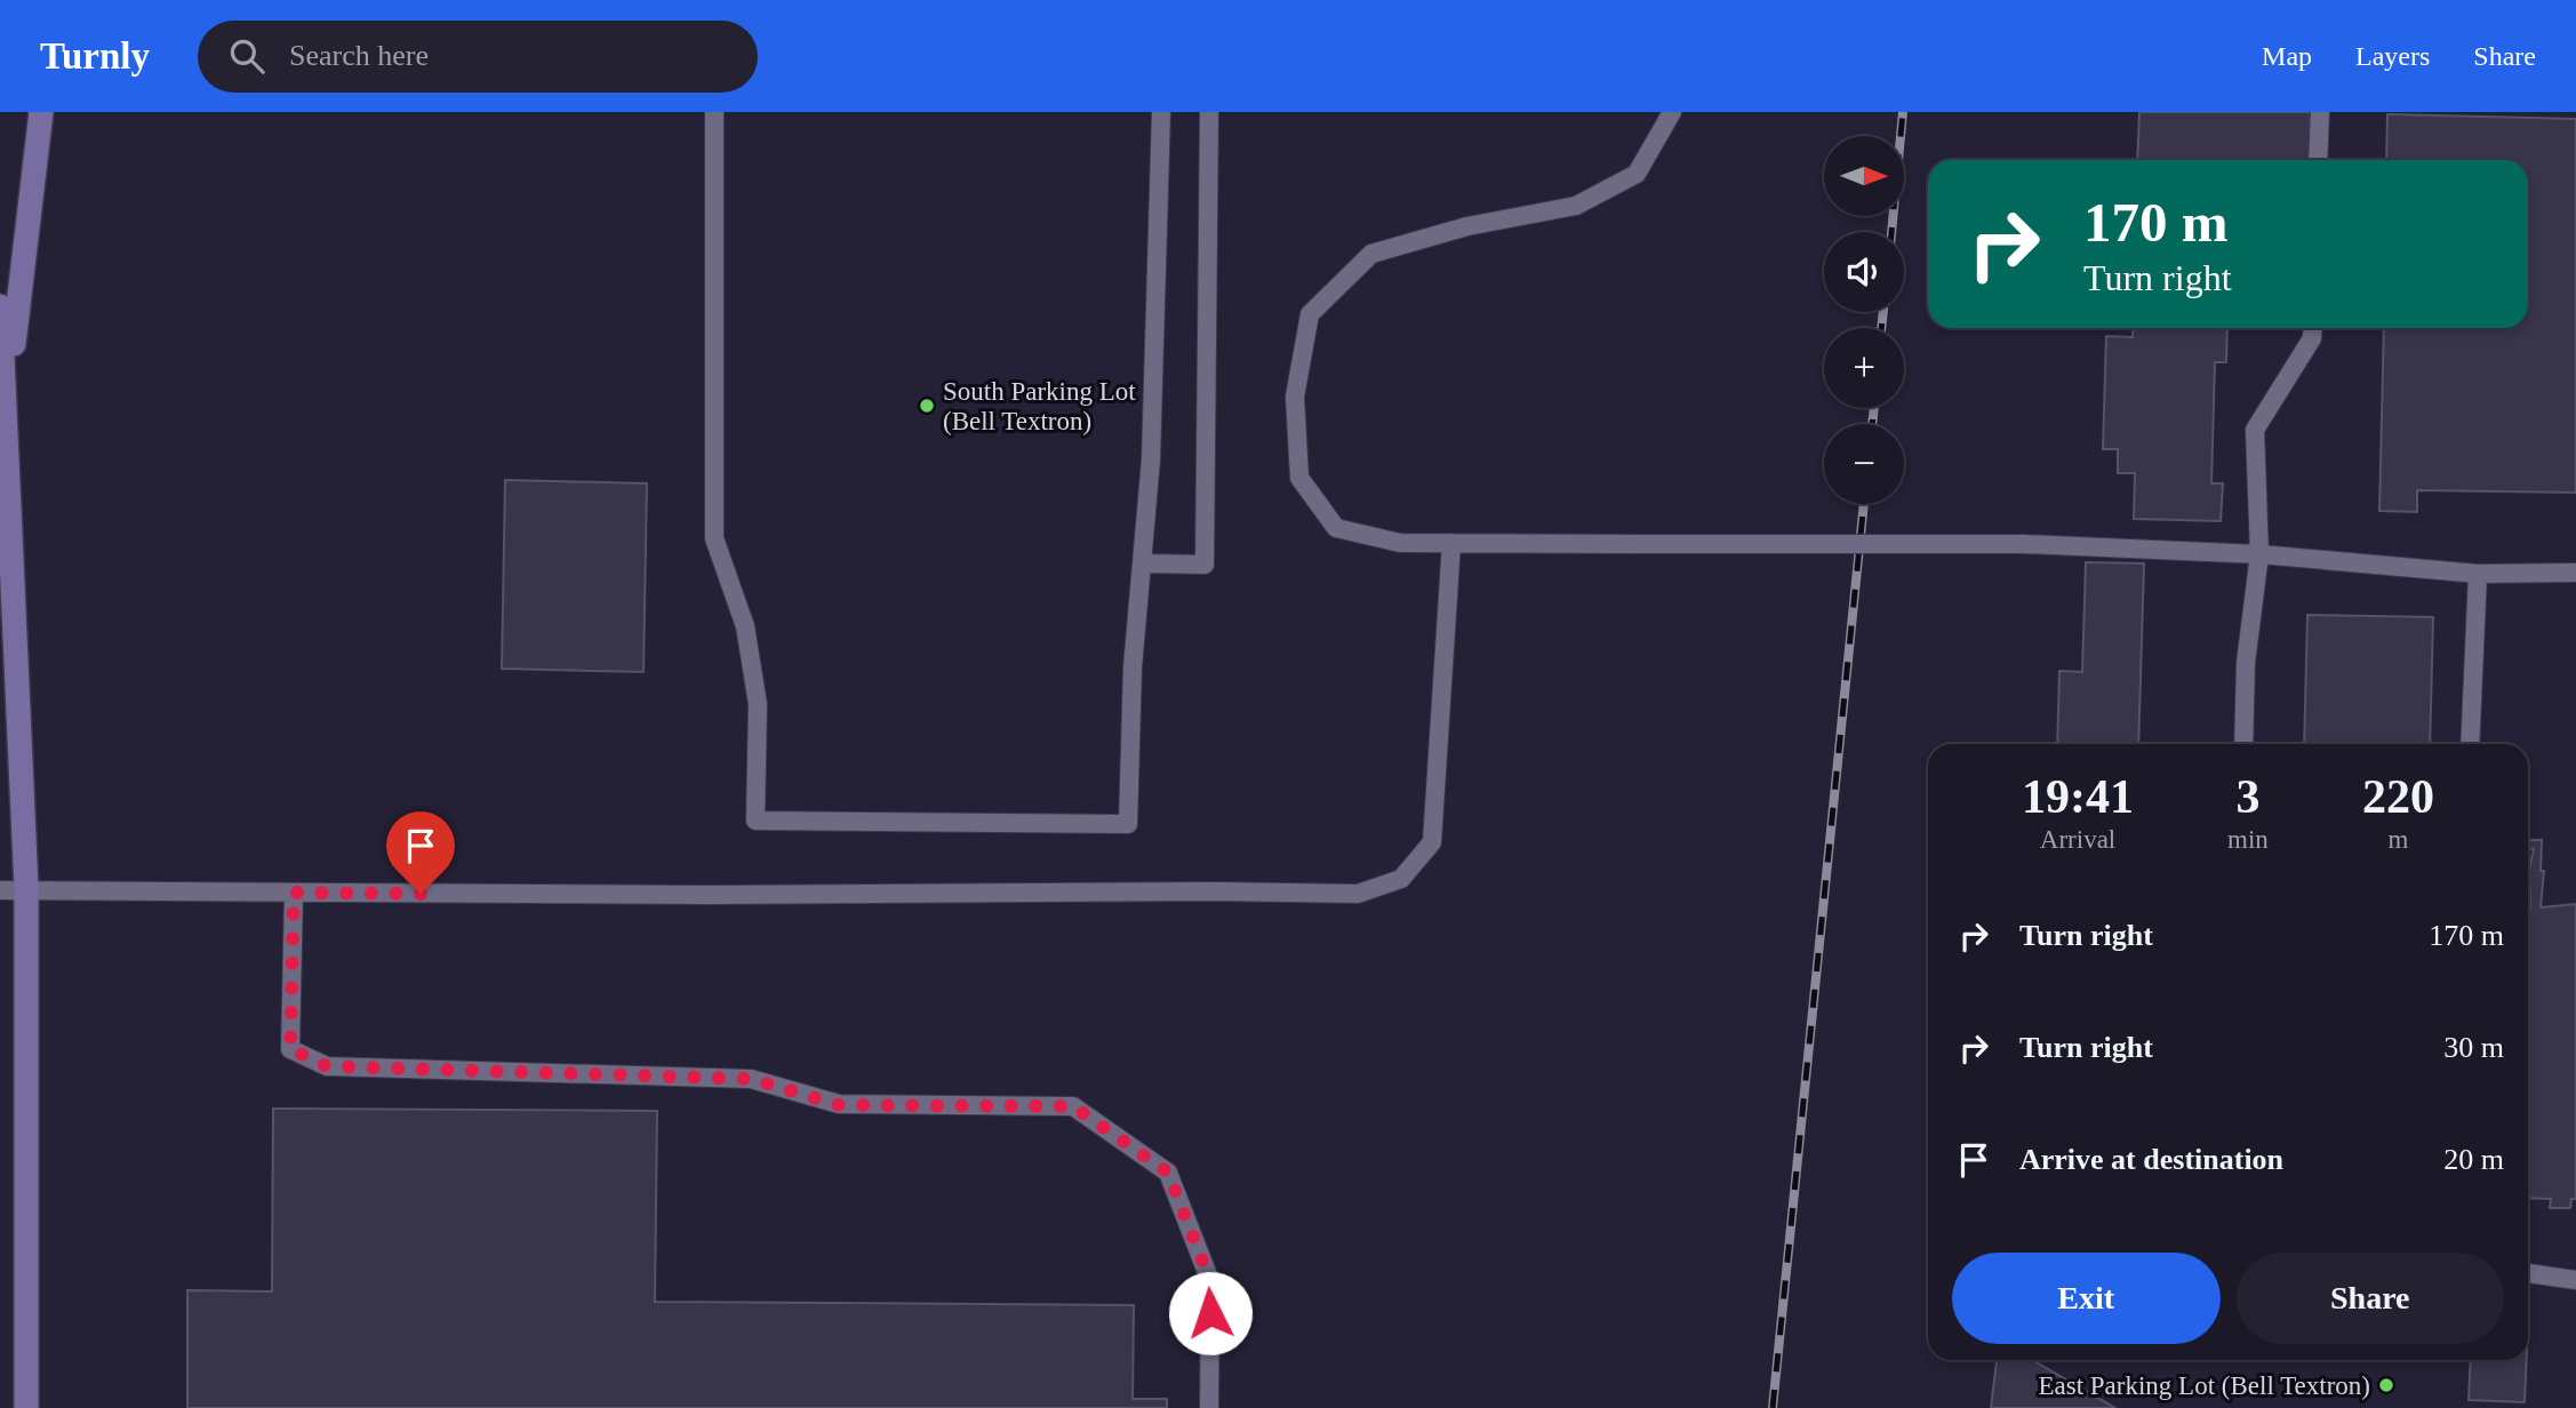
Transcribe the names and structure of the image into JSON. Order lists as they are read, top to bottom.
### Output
{
  "places": ["South Parking Lot (Bell Textron)", "East Parking Lot (Bell Textron)"],
  "north": "right",
  "page": {
    "header": "Turnly",
    "search": "Search here",
    "nav": ["Map", "Layers", "Share"],
    "map_buttons": ["+", "−"],
    "turn": ["170 m", "Turn right"],
    "eta": [
      "19:41",
      "Arrival",
      "3",
      "min",
      "220",
      "m"
    ],
    "list": [
      {
        "name": "Turn right",
        "value": "170 m"
      },
      {
        "name": "Turn right",
        "value": "30 m"
      },
      {
        "name": "Arrive at destination",
        "value": "20 m"
      }
    ],
    "buttons": ["Exit", "Share"]
  }
}
